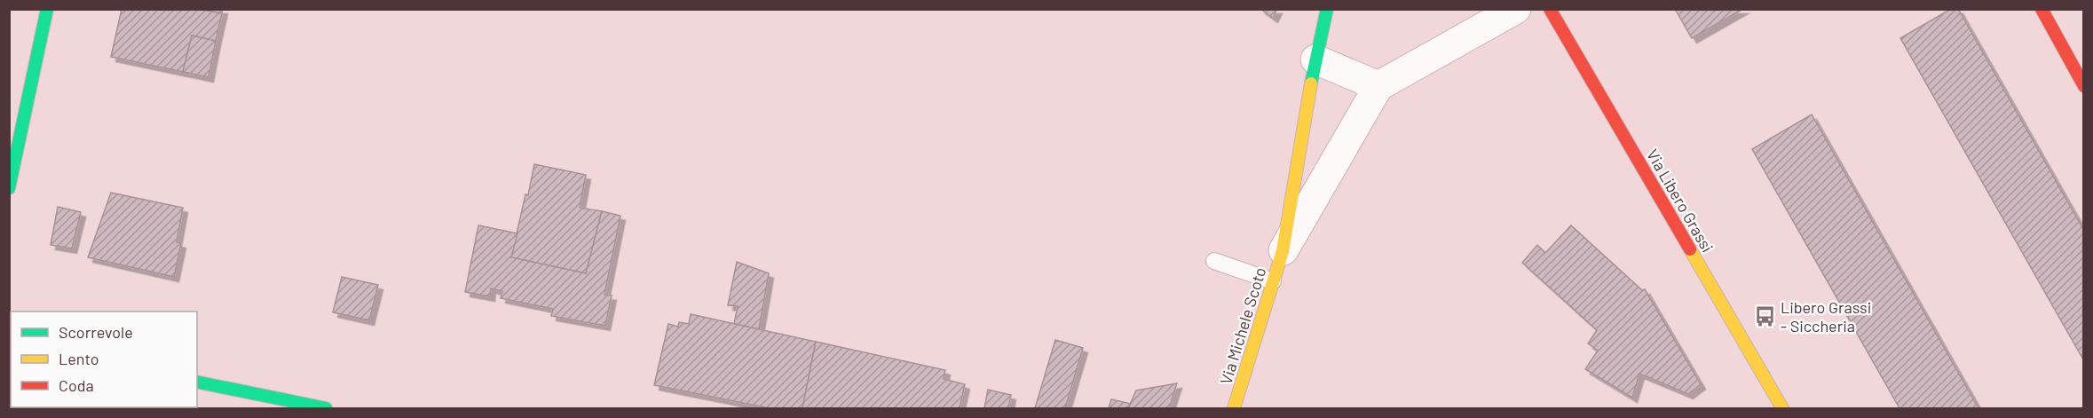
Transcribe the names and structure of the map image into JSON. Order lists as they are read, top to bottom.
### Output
{
  "streets": {
    "street": ["Via Libero Grassi", "Via Michele Scoto"]
  },
  "places": {
    "bus stop": ["Libero Grassi - Siccheria"]
  },
  "legend": ["Scorrevole", "Lento", "Coda"]
}
